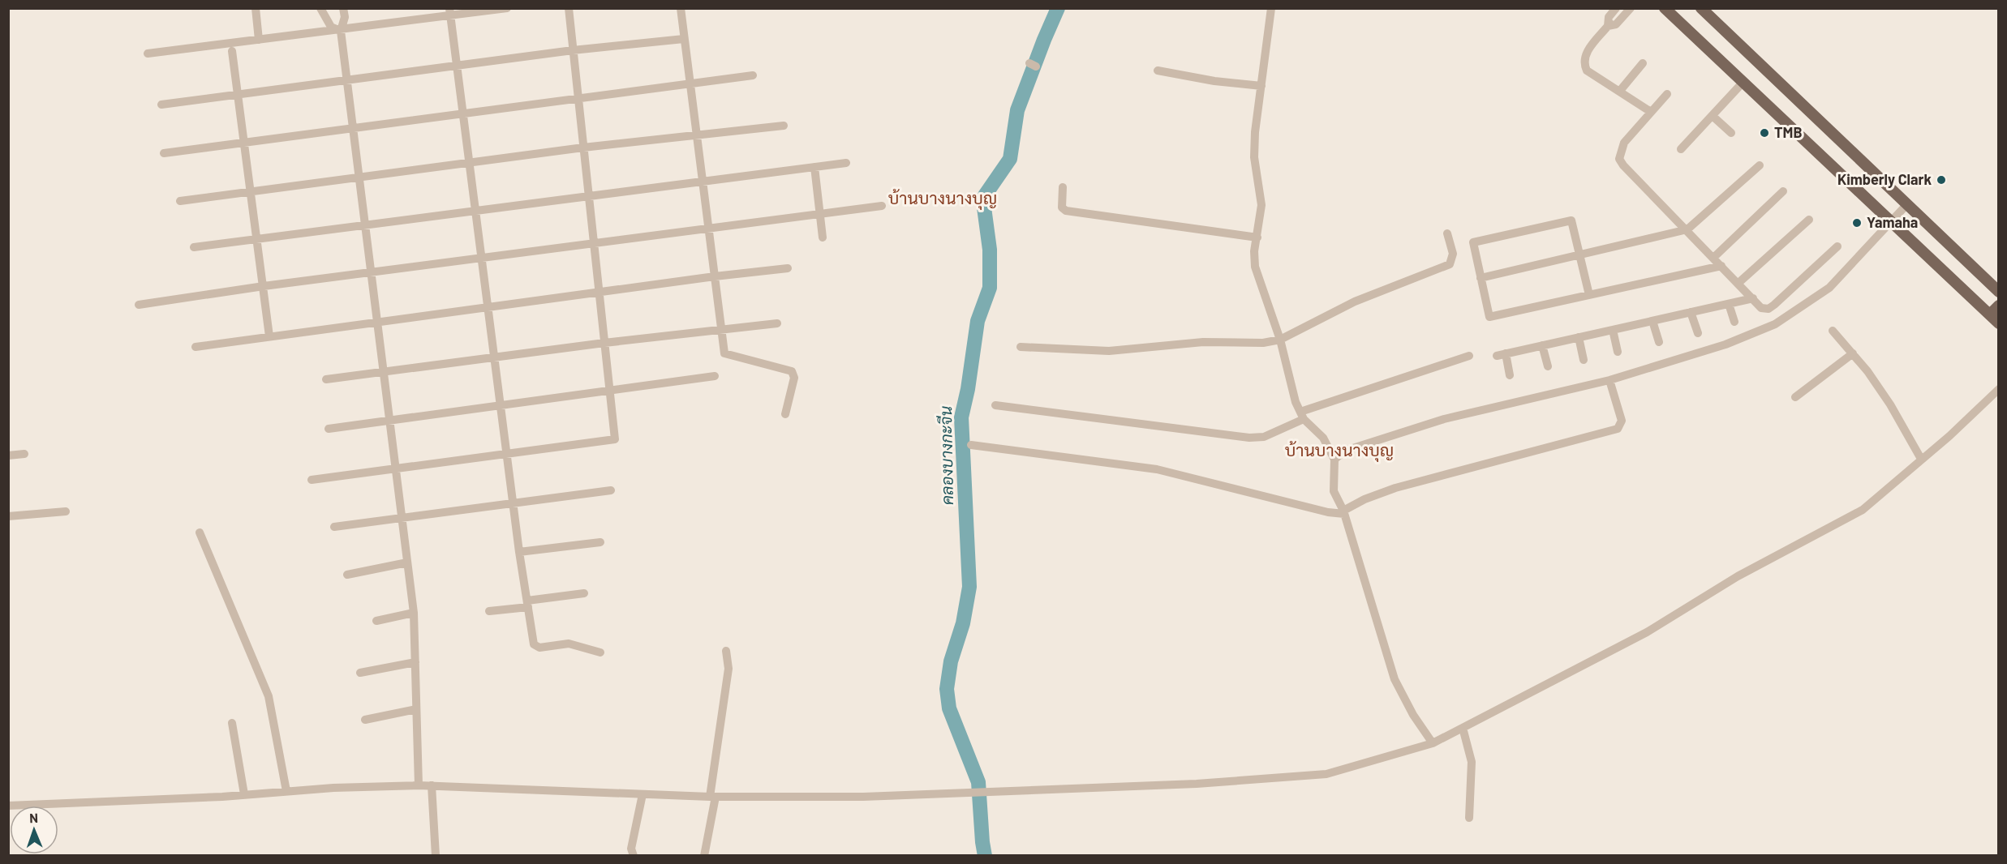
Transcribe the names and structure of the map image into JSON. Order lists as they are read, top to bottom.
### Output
{
  "districts": ["บ้านบางนางบุญ", "บ้านบางนางบุญ"],
  "water": ["คลองบางกะจีน"],
  "places": ["TMB", "Kimberly Clark", "Yamaha"],
  "north": "top"
}
